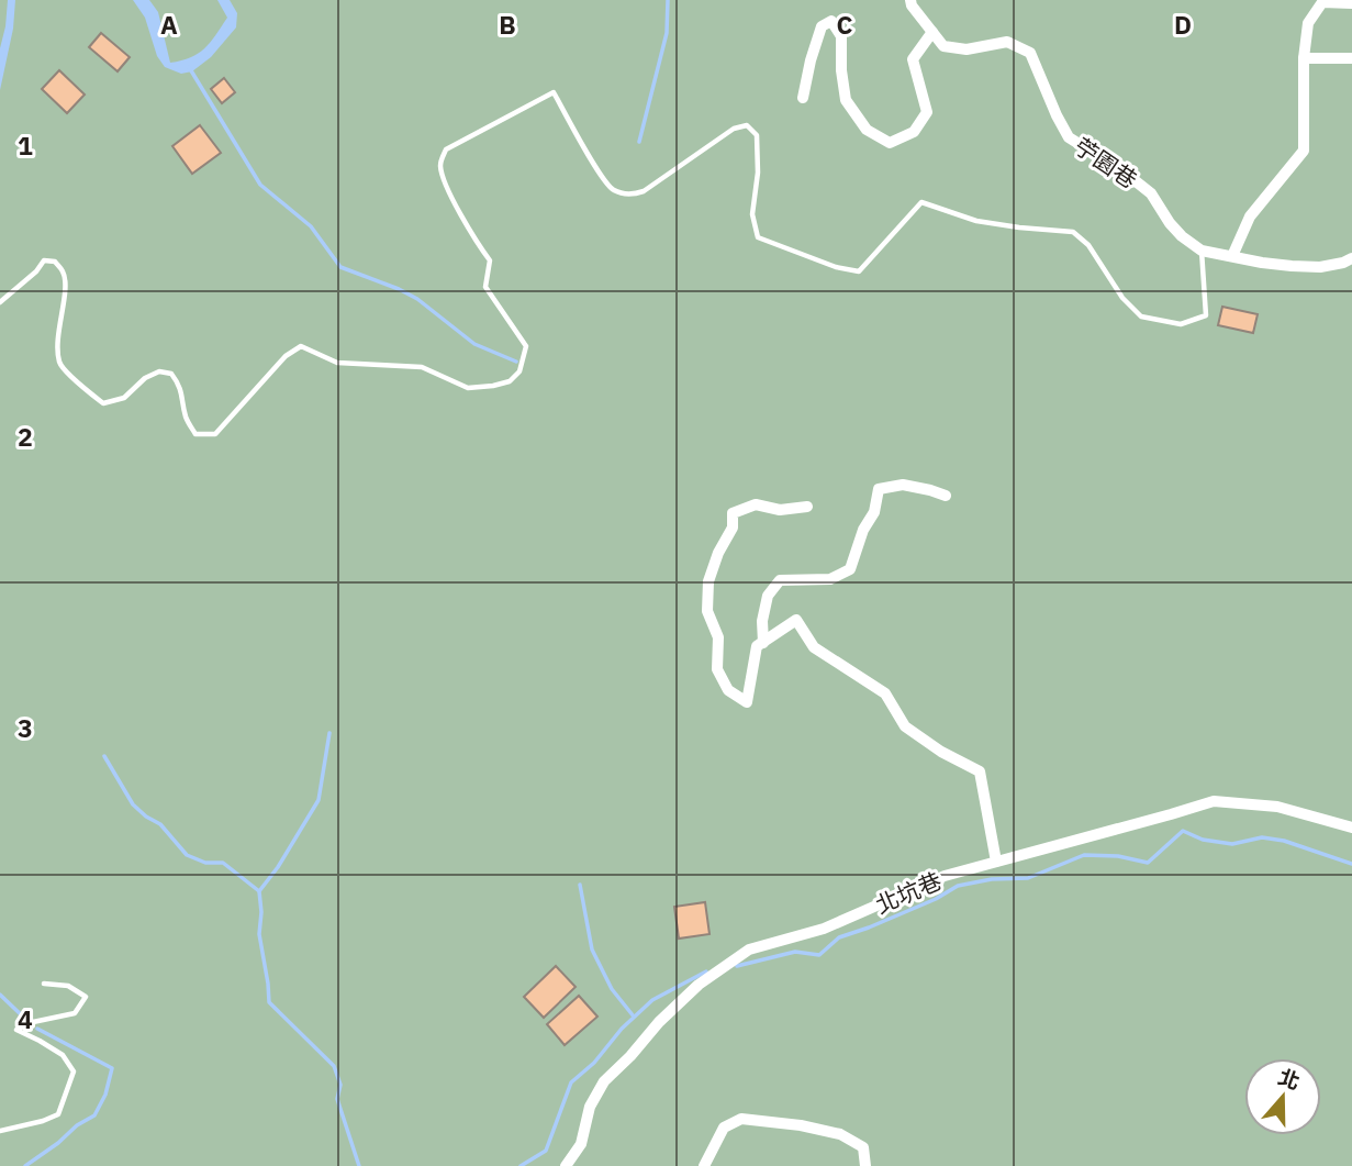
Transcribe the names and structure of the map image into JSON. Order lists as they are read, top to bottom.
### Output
{
  "streets": {
    "street": ["苧園巷", "北坑巷"]
  },
  "north": "top",
  "grid": {
    "columns": [
      "A",
      "B",
      "C",
      "D"
    ],
    "rows": [
      "1",
      "2",
      "3",
      "4"
    ]
  }
}
